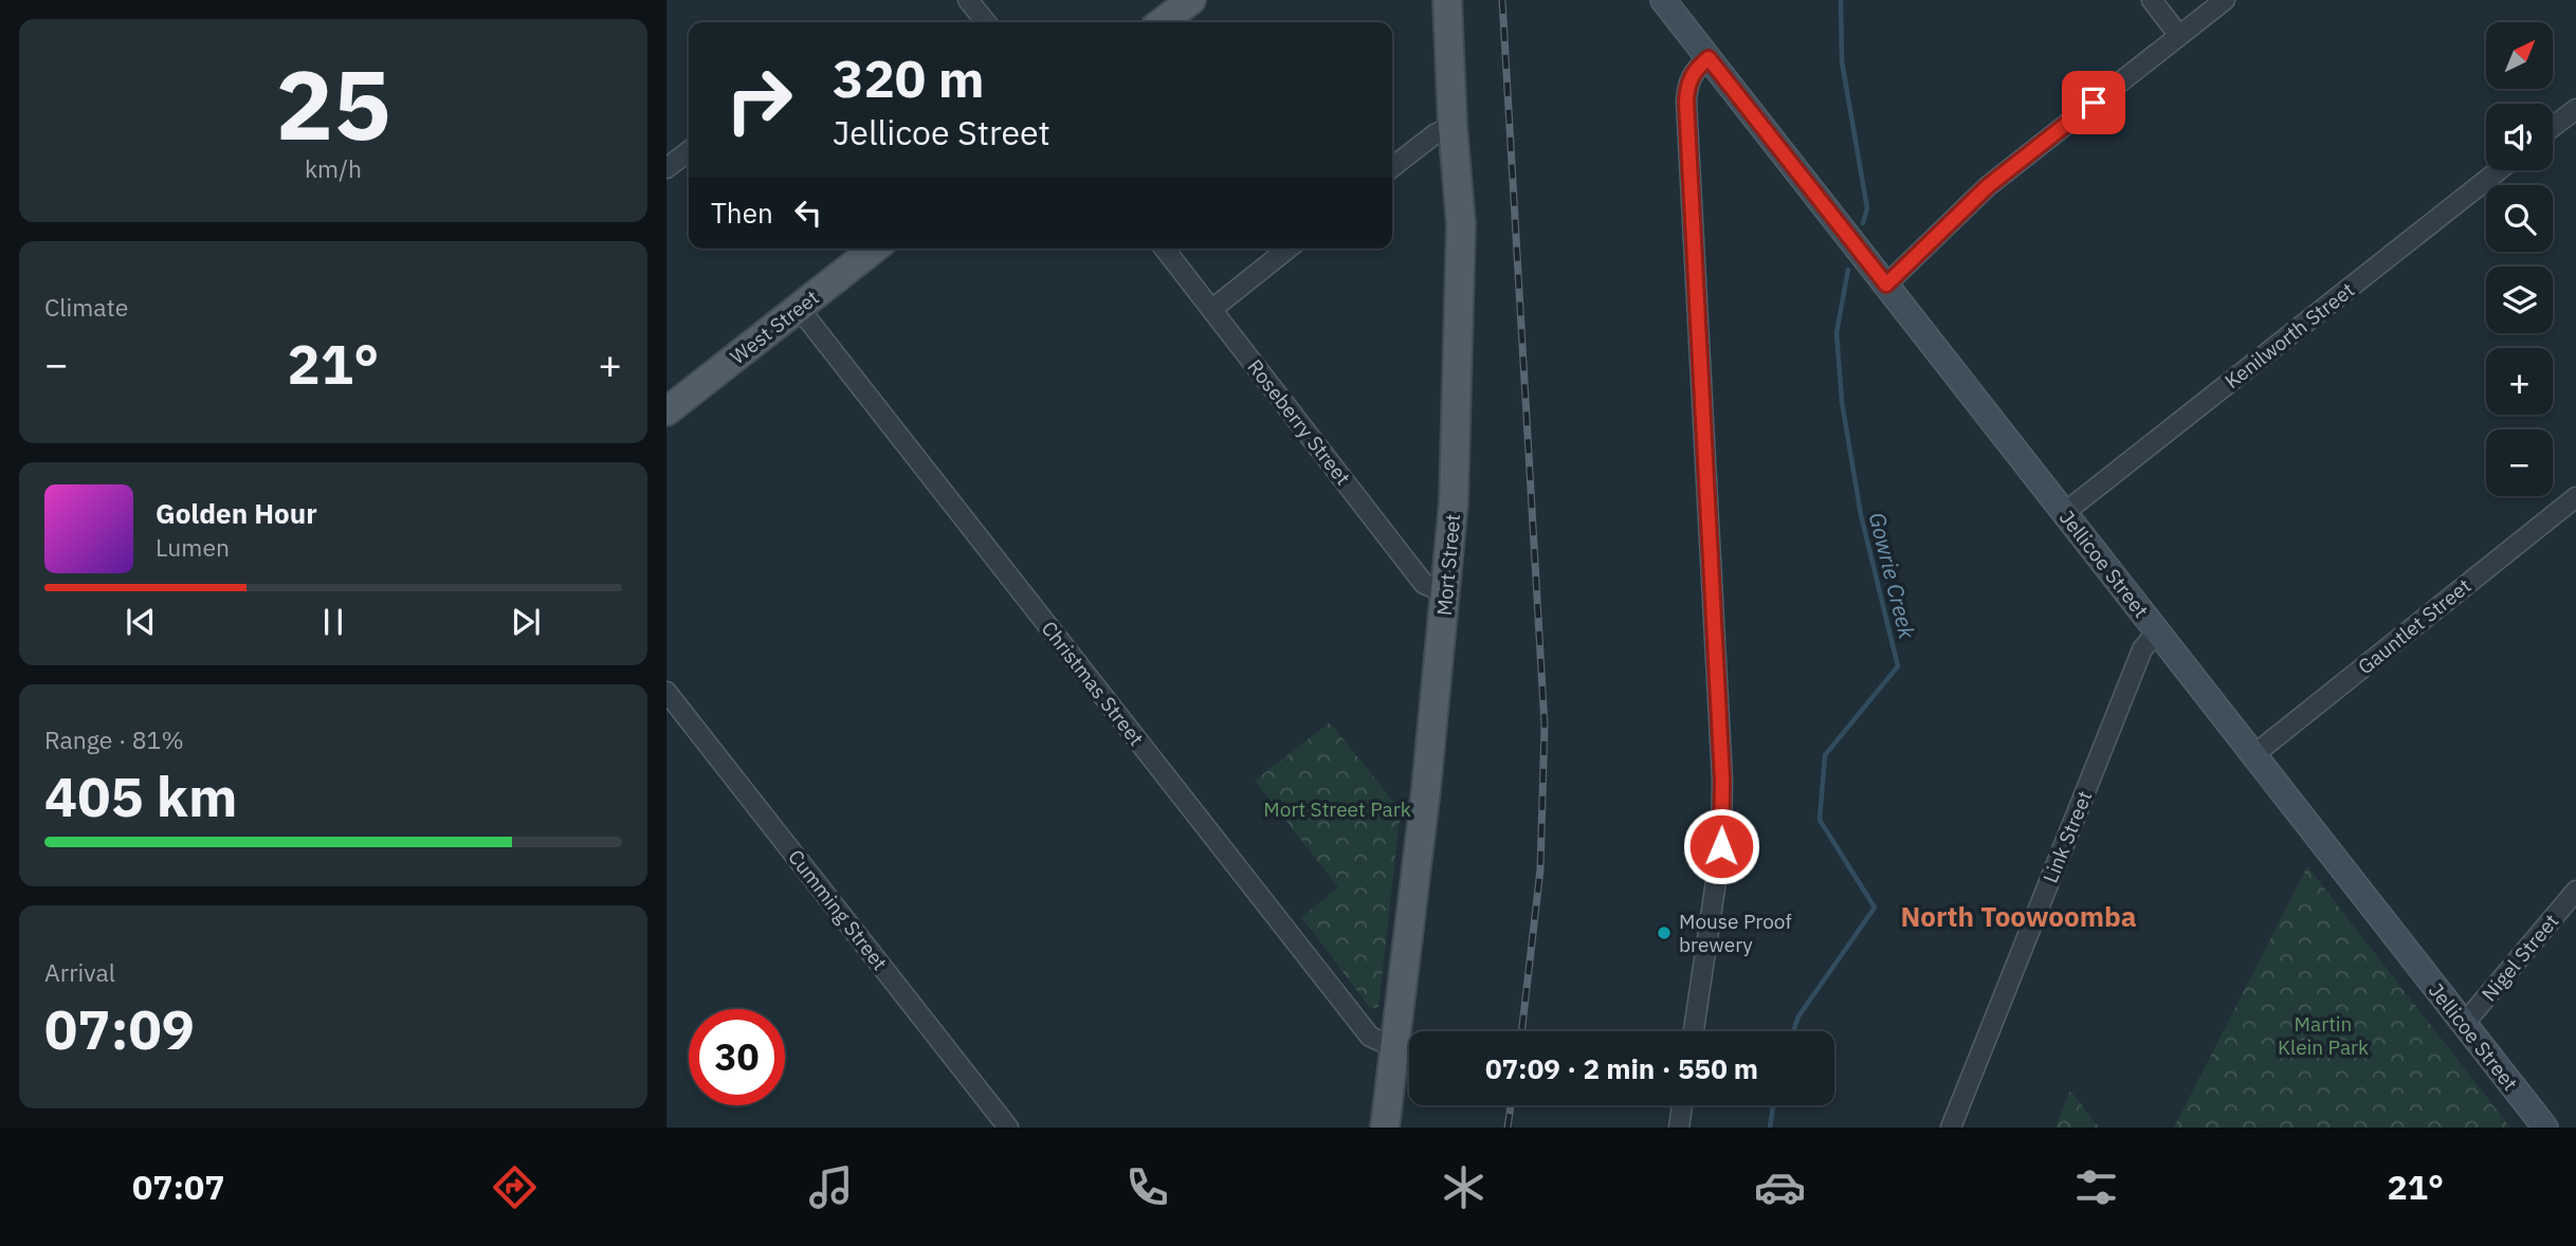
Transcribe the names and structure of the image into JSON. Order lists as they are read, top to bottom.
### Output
{
  "streets": {
    "main road": ["West Street", "Jellicoe Street", "Mort Street"],
    "street": [
      "Kenilworth Street",
      "Roseberry Street",
      "Gauntlet Street",
      "Christmas Street",
      "Link Street",
      "Cumming Street",
      "Nigel Street"
    ]
  },
  "crossings": [
    ["West Street", "Christmas Street"],
    ["Kenilworth Street", "Jellicoe Street"],
    ["Roseberry Street", "Mort Street"],
    ["Jellicoe Street", "Gauntlet Street"],
    ["Jellicoe Street", "Link Street"],
    ["Jellicoe Street", "Nigel Street"],
    ["Mort Street", "Christmas Street"]
  ],
  "districts": ["North Toowoomba"],
  "water": ["Gowrie Creek"],
  "parks": ["Mort Street Park", "Martin Klein Park"],
  "places": ["Mouse Proof brewery"],
  "north": "top right",
  "page": {
    "tile": [
      ["25", "km/h"],
      "Climate",
      ["Range · 81%", "405 km"],
      ["Arrival", "07:09"]
    ],
    "map_buttons": ["+", "−"],
    "turn": ["320 m", "Jellicoe Street"],
    "then": "Then",
    "heat": ["−", "21°", "+"],
    "song": ["Golden Hour", "Lumen"],
    "limit": "30",
    "trip": "07:09 · 2 min · 550 m",
    "tabs": ["07:07", "21°"]
  }
}
